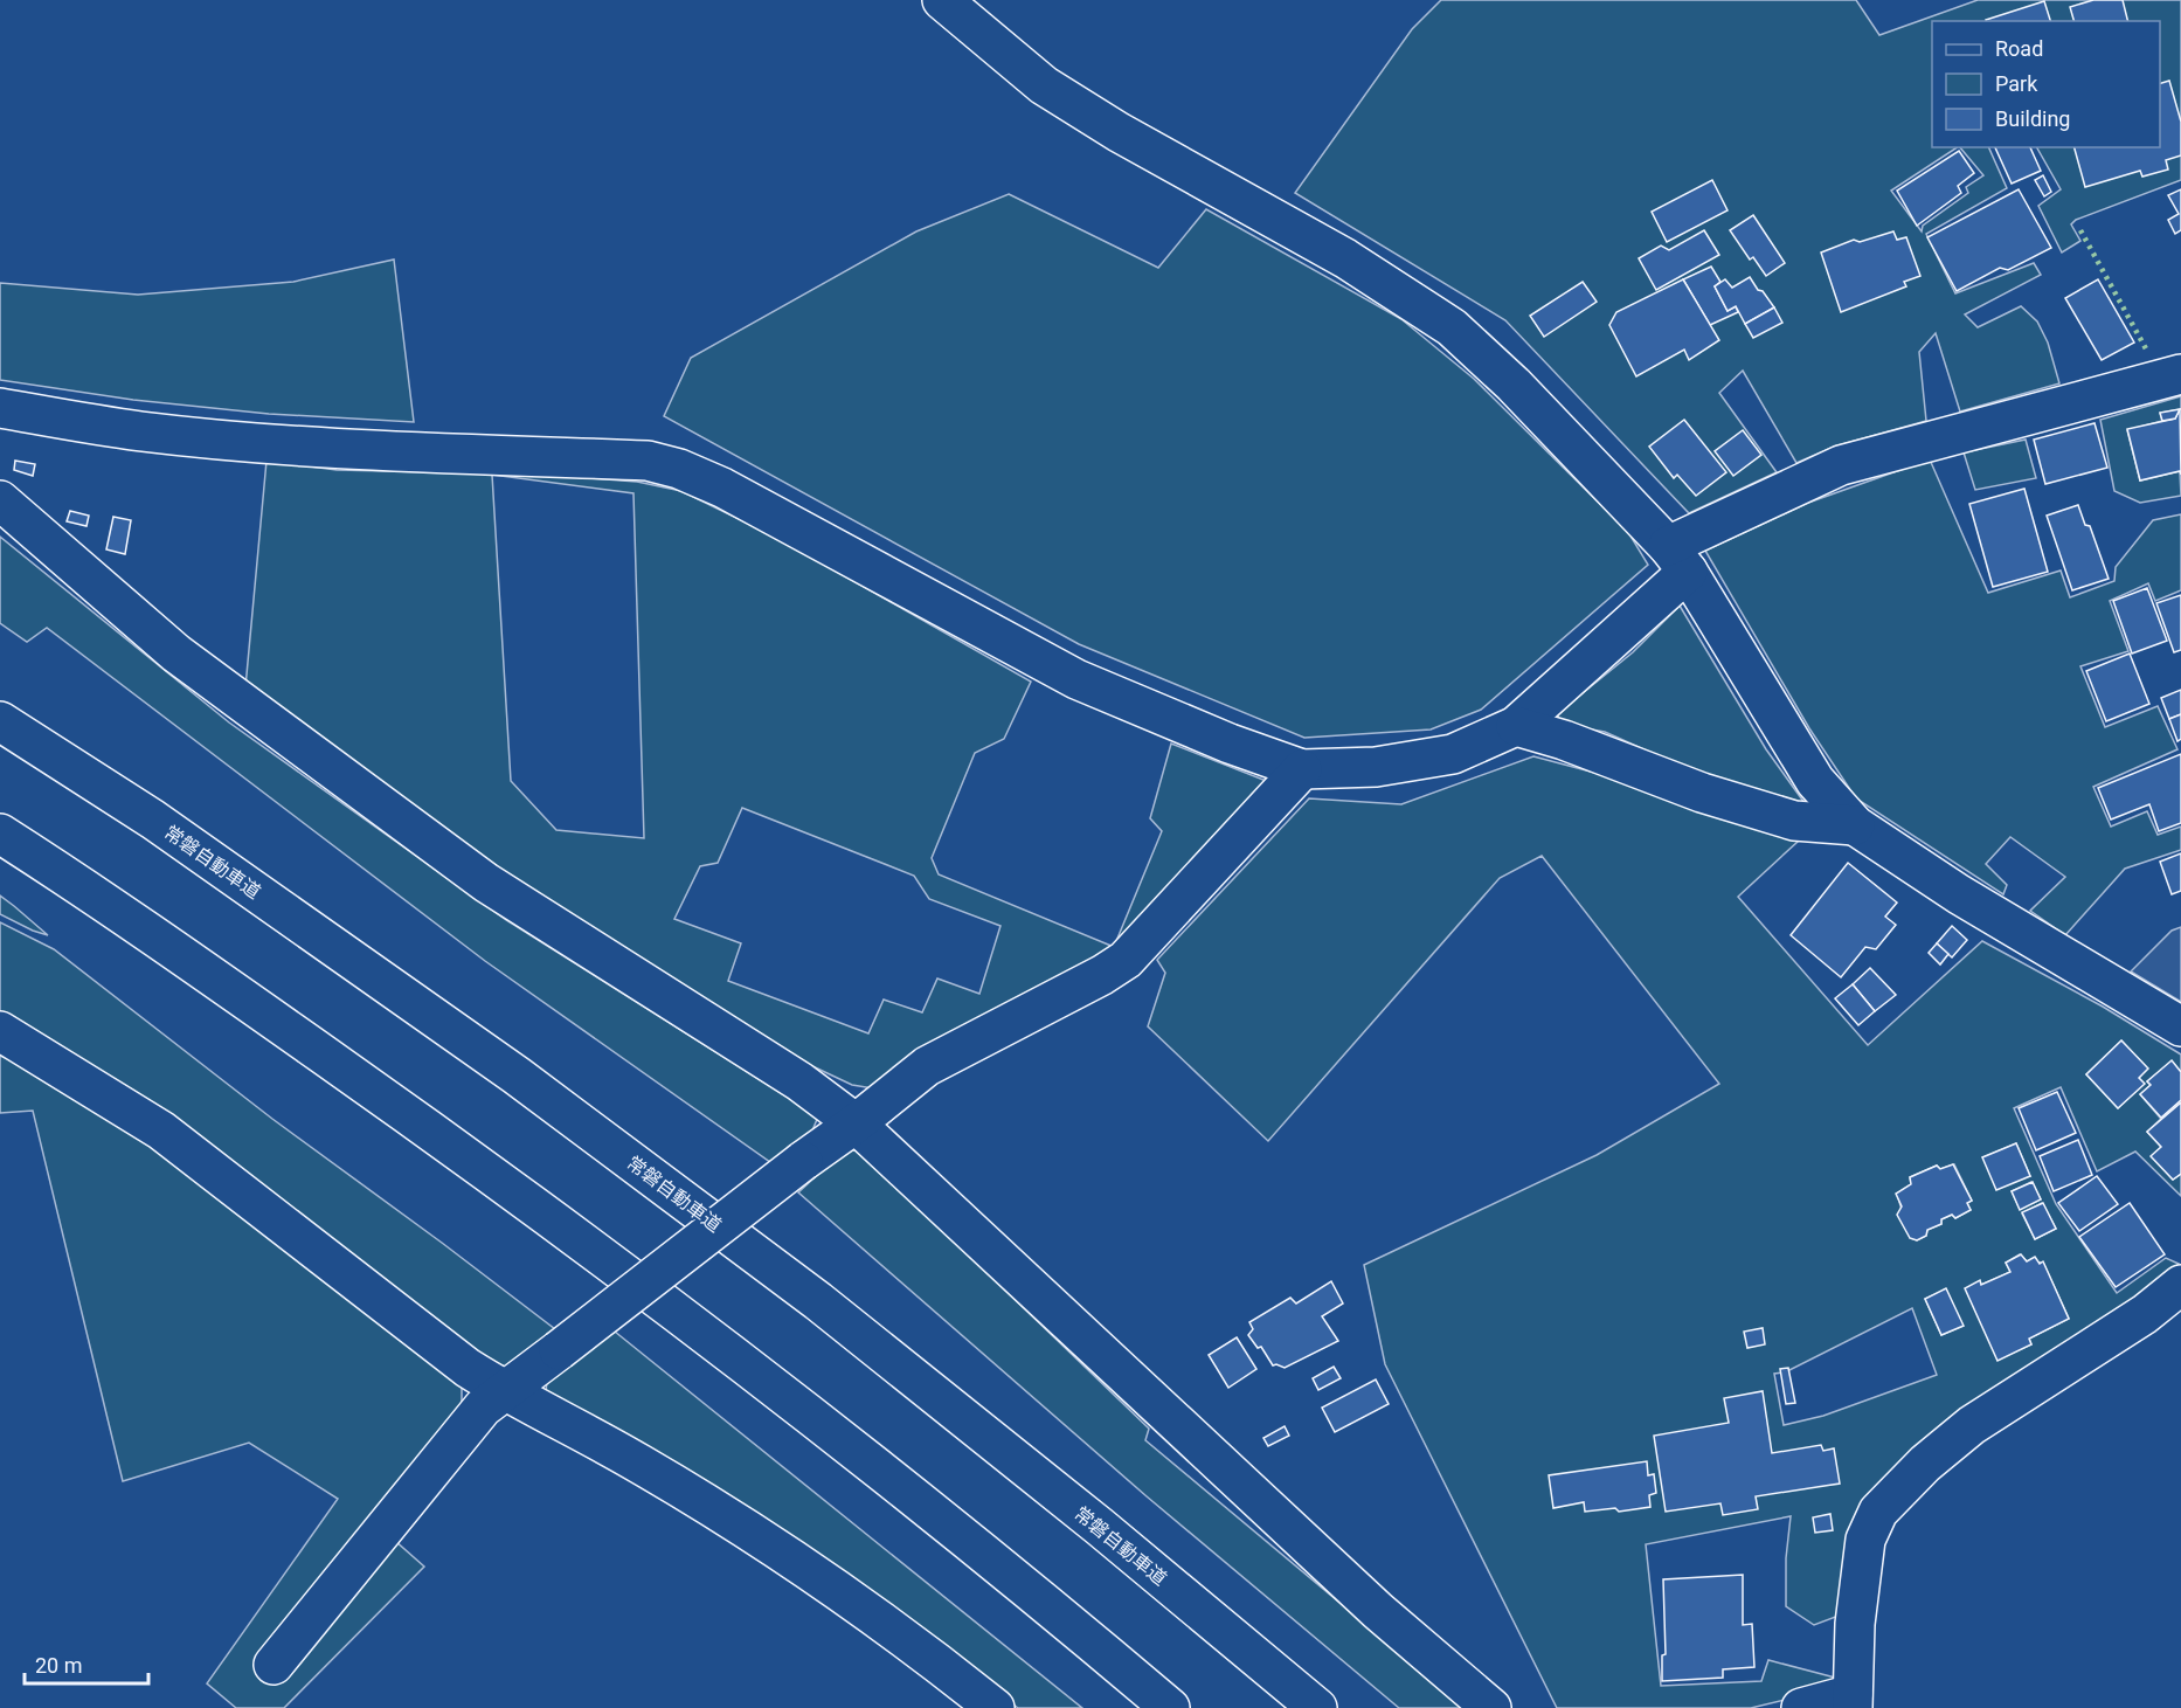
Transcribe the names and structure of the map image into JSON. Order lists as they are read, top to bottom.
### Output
{
  "streets": {
    "main road": ["常磐自動車道"]
  },
  "legend": ["Road", "Park", "Building"],
  "scale_bar": "20 m"
}
